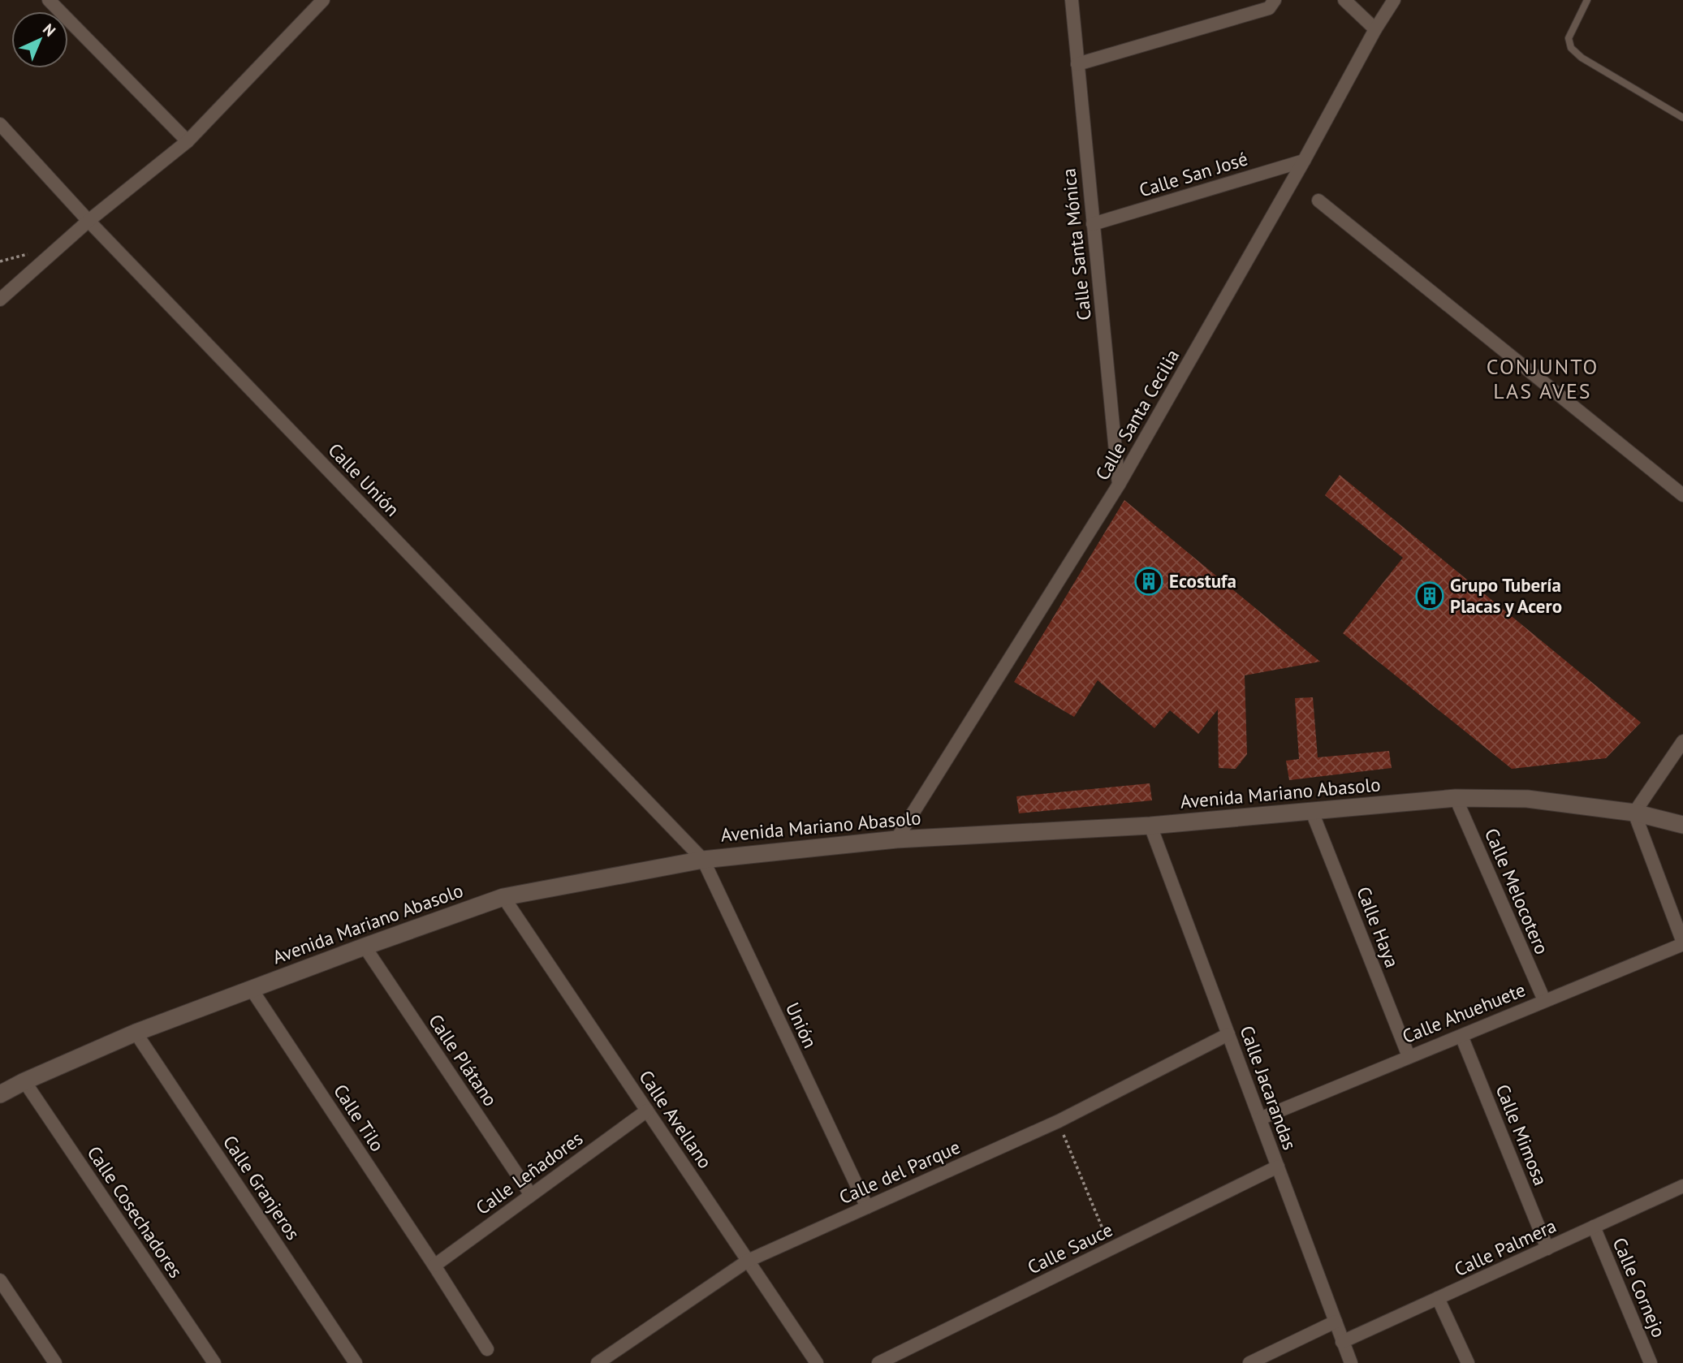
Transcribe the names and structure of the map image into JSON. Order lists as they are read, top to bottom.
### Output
{
  "streets": {
    "street": [
      "Calle San José",
      "Calle Santa Mónica",
      "Calle Santa Cecilia",
      "Calle Unión",
      "Avenida Mariano Abasolo",
      "Calle Melocotero",
      "Calle Haya",
      "Calle Ahuehuete",
      "Unión",
      "Calle Plátano",
      "Calle Jacarandas",
      "Calle Tilo",
      "Calle Avellano",
      "Calle Mimosa",
      "Calle del Parque",
      "Calle Leñadores",
      "Calle Granjeros",
      "Calle Cosechadores",
      "Calle Palmera",
      "Calle Sauce",
      "Calle Cornejo"
    ]
  },
  "crossings": [
    ["Calle San José", "Calle Santa Mónica"],
    ["Calle San José", "Calle Santa Cecilia"],
    ["Calle Santa Mónica", "Calle Santa Cecilia"],
    ["Calle Santa Cecilia", "Avenida Mariano Abasolo"],
    ["Calle Unión", "Avenida Mariano Abasolo"],
    ["Calle Unión", "Unión"],
    ["Avenida Mariano Abasolo", "Calle Melocotero"],
    ["Avenida Mariano Abasolo", "Calle Haya"],
    ["Avenida Mariano Abasolo", "Unión"],
    ["Avenida Mariano Abasolo", "Calle Plátano"],
    ["Avenida Mariano Abasolo", "Calle Jacarandas"],
    ["Avenida Mariano Abasolo", "Calle Tilo"],
    ["Avenida Mariano Abasolo", "Calle Avellano"],
    ["Avenida Mariano Abasolo", "Calle Granjeros"],
    ["Avenida Mariano Abasolo", "Calle Cosechadores"],
    ["Calle Melocotero", "Calle Ahuehuete"],
    ["Calle Haya", "Calle Ahuehuete"],
    ["Calle Ahuehuete", "Calle Jacarandas"],
    ["Calle Ahuehuete", "Calle Mimosa"],
    ["Unión", "Calle del Parque"],
    ["Calle Plátano", "Calle Leñadores"],
    ["Calle Jacarandas", "Calle del Parque"],
    ["Calle Jacarandas", "Calle Palmera"],
    ["Calle Jacarandas", "Calle Sauce"],
    ["Calle Tilo", "Calle Leñadores"],
    ["Calle Avellano", "Calle del Parque"],
    ["Calle Avellano", "Calle Leñadores"],
    ["Calle Mimosa", "Calle Palmera"],
    ["Calle Palmera", "Calle Cornejo"]
  ],
  "districts": ["CONJUNTO LAS AVES"],
  "places": {
    "building": ["Ecostufa", "Grupo Tubería Placas y Acero"]
  },
  "north": "top right"
}
